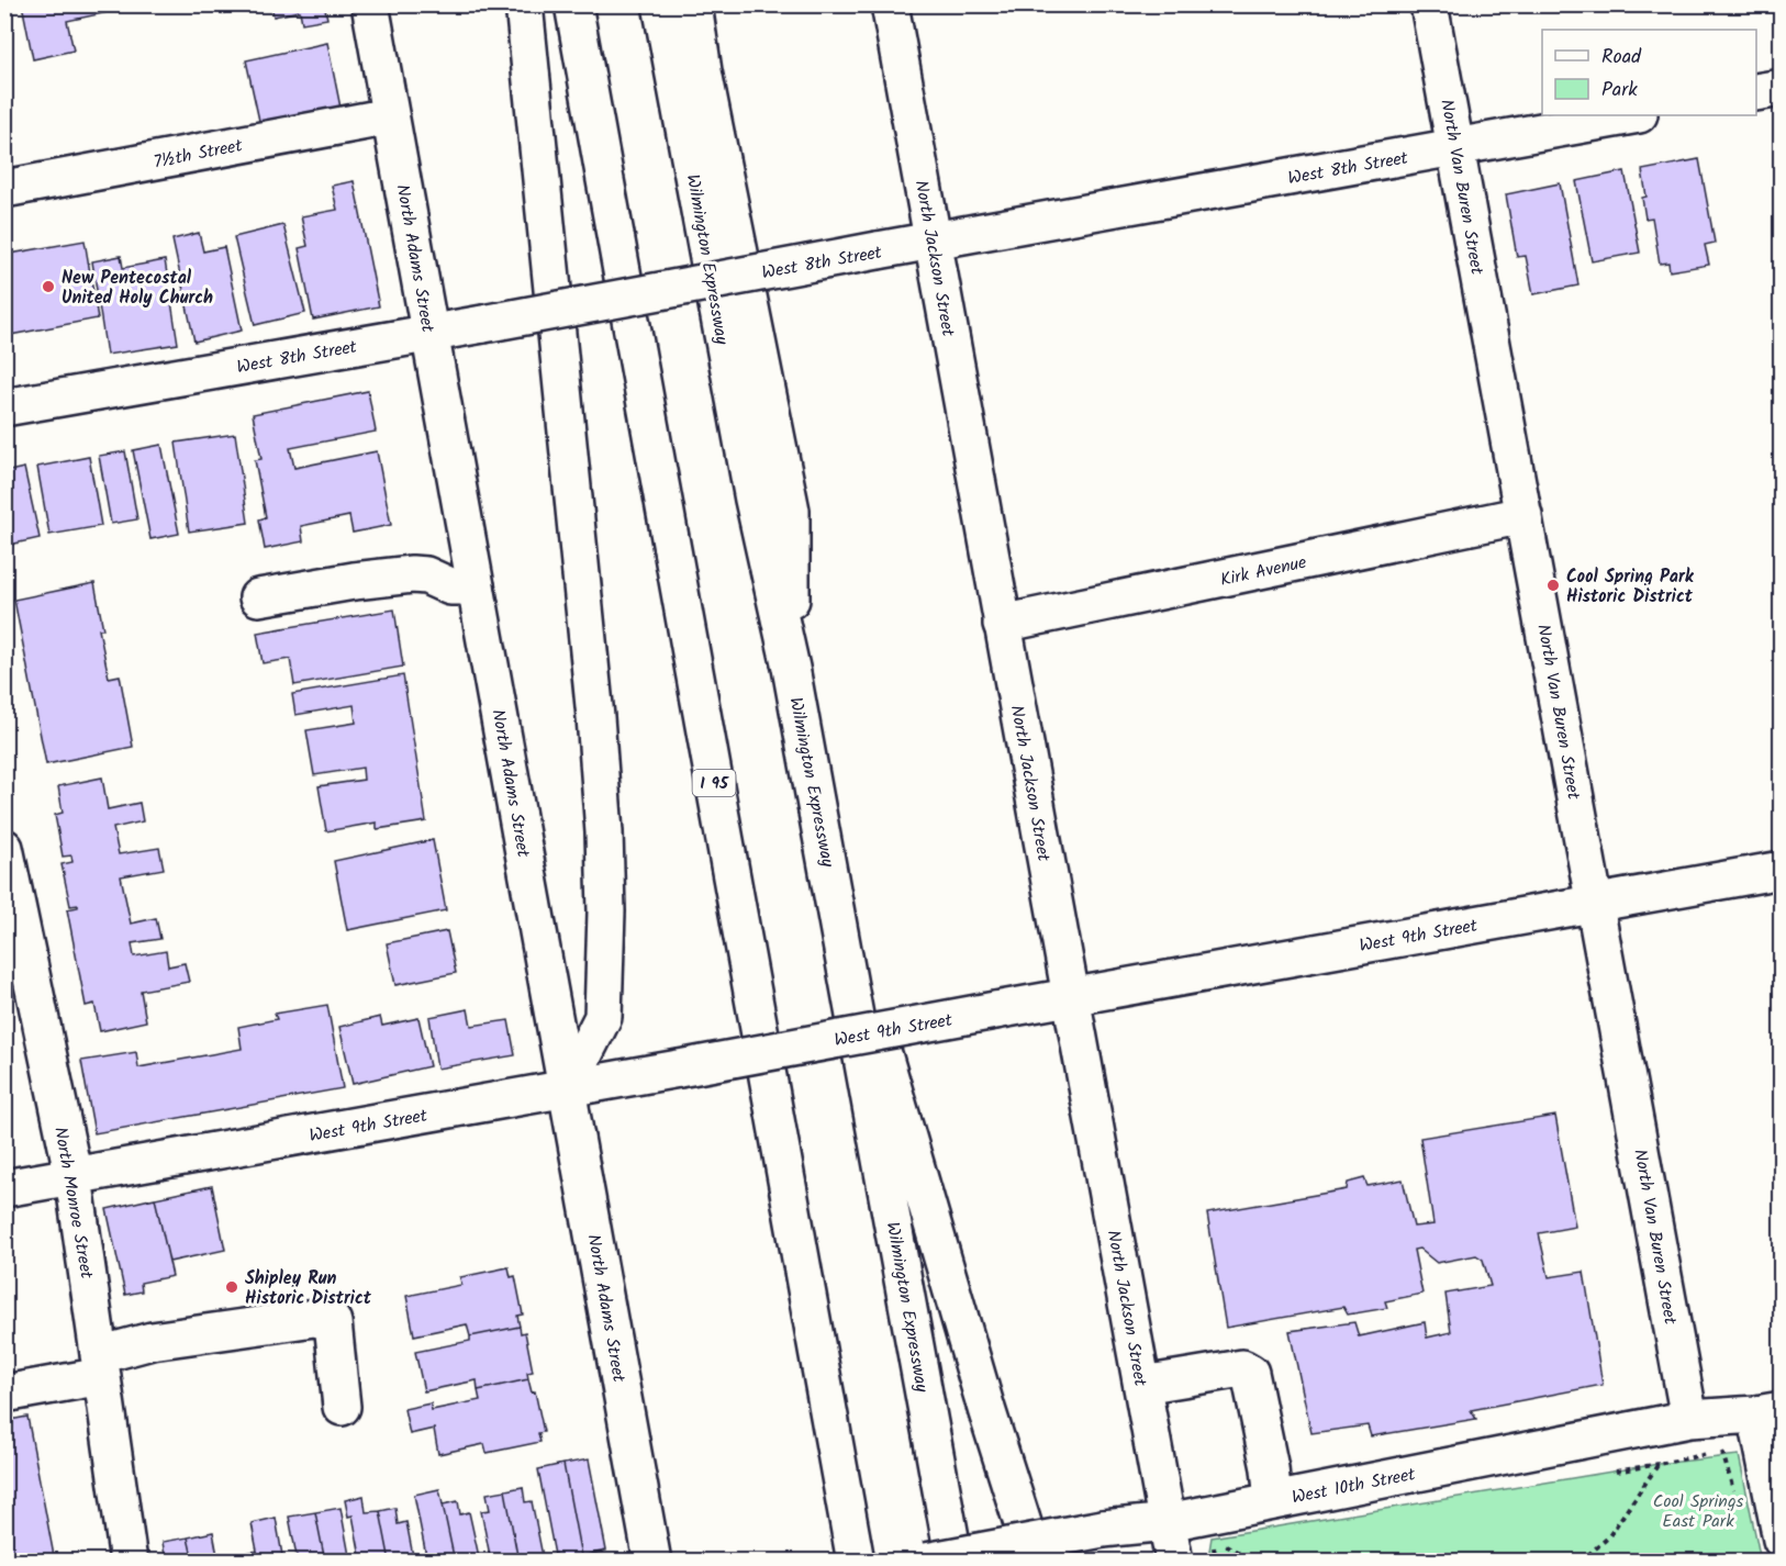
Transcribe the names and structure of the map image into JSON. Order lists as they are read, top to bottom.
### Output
{
  "streets": {
    "main road": [
      "7½th Street",
      "West 8th Street",
      "North Van Buren Street",
      "North Adams Street",
      "North Jackson Street",
      "Wilmington Expressway",
      "Kirk Avenue",
      "I 95",
      "West 9th Street",
      "North Monroe Street",
      "West 10th Street"
    ]
  },
  "crossings": [
    ["7½th Street", "North Adams Street"],
    ["West 8th Street", "North Van Buren Street"],
    ["West 8th Street", "North Adams Street"],
    ["West 8th Street", "North Jackson Street"],
    ["North Van Buren Street", "Kirk Avenue"],
    ["North Van Buren Street", "West 9th Street"],
    ["North Van Buren Street", "West 10th Street"],
    ["North Adams Street", "West 9th Street"],
    ["North Jackson Street", "Kirk Avenue"],
    ["North Jackson Street", "West 9th Street"],
    ["North Jackson Street", "West 10th Street"],
    ["West 9th Street", "North Monroe Street"]
  ],
  "parks": ["Cool Springs East Park"],
  "places": ["New Pentecostal United Holy Church", "Cool Spring Park Historic District", "Shipley Run Historic District"],
  "legend": ["Road", "Park"]
}
